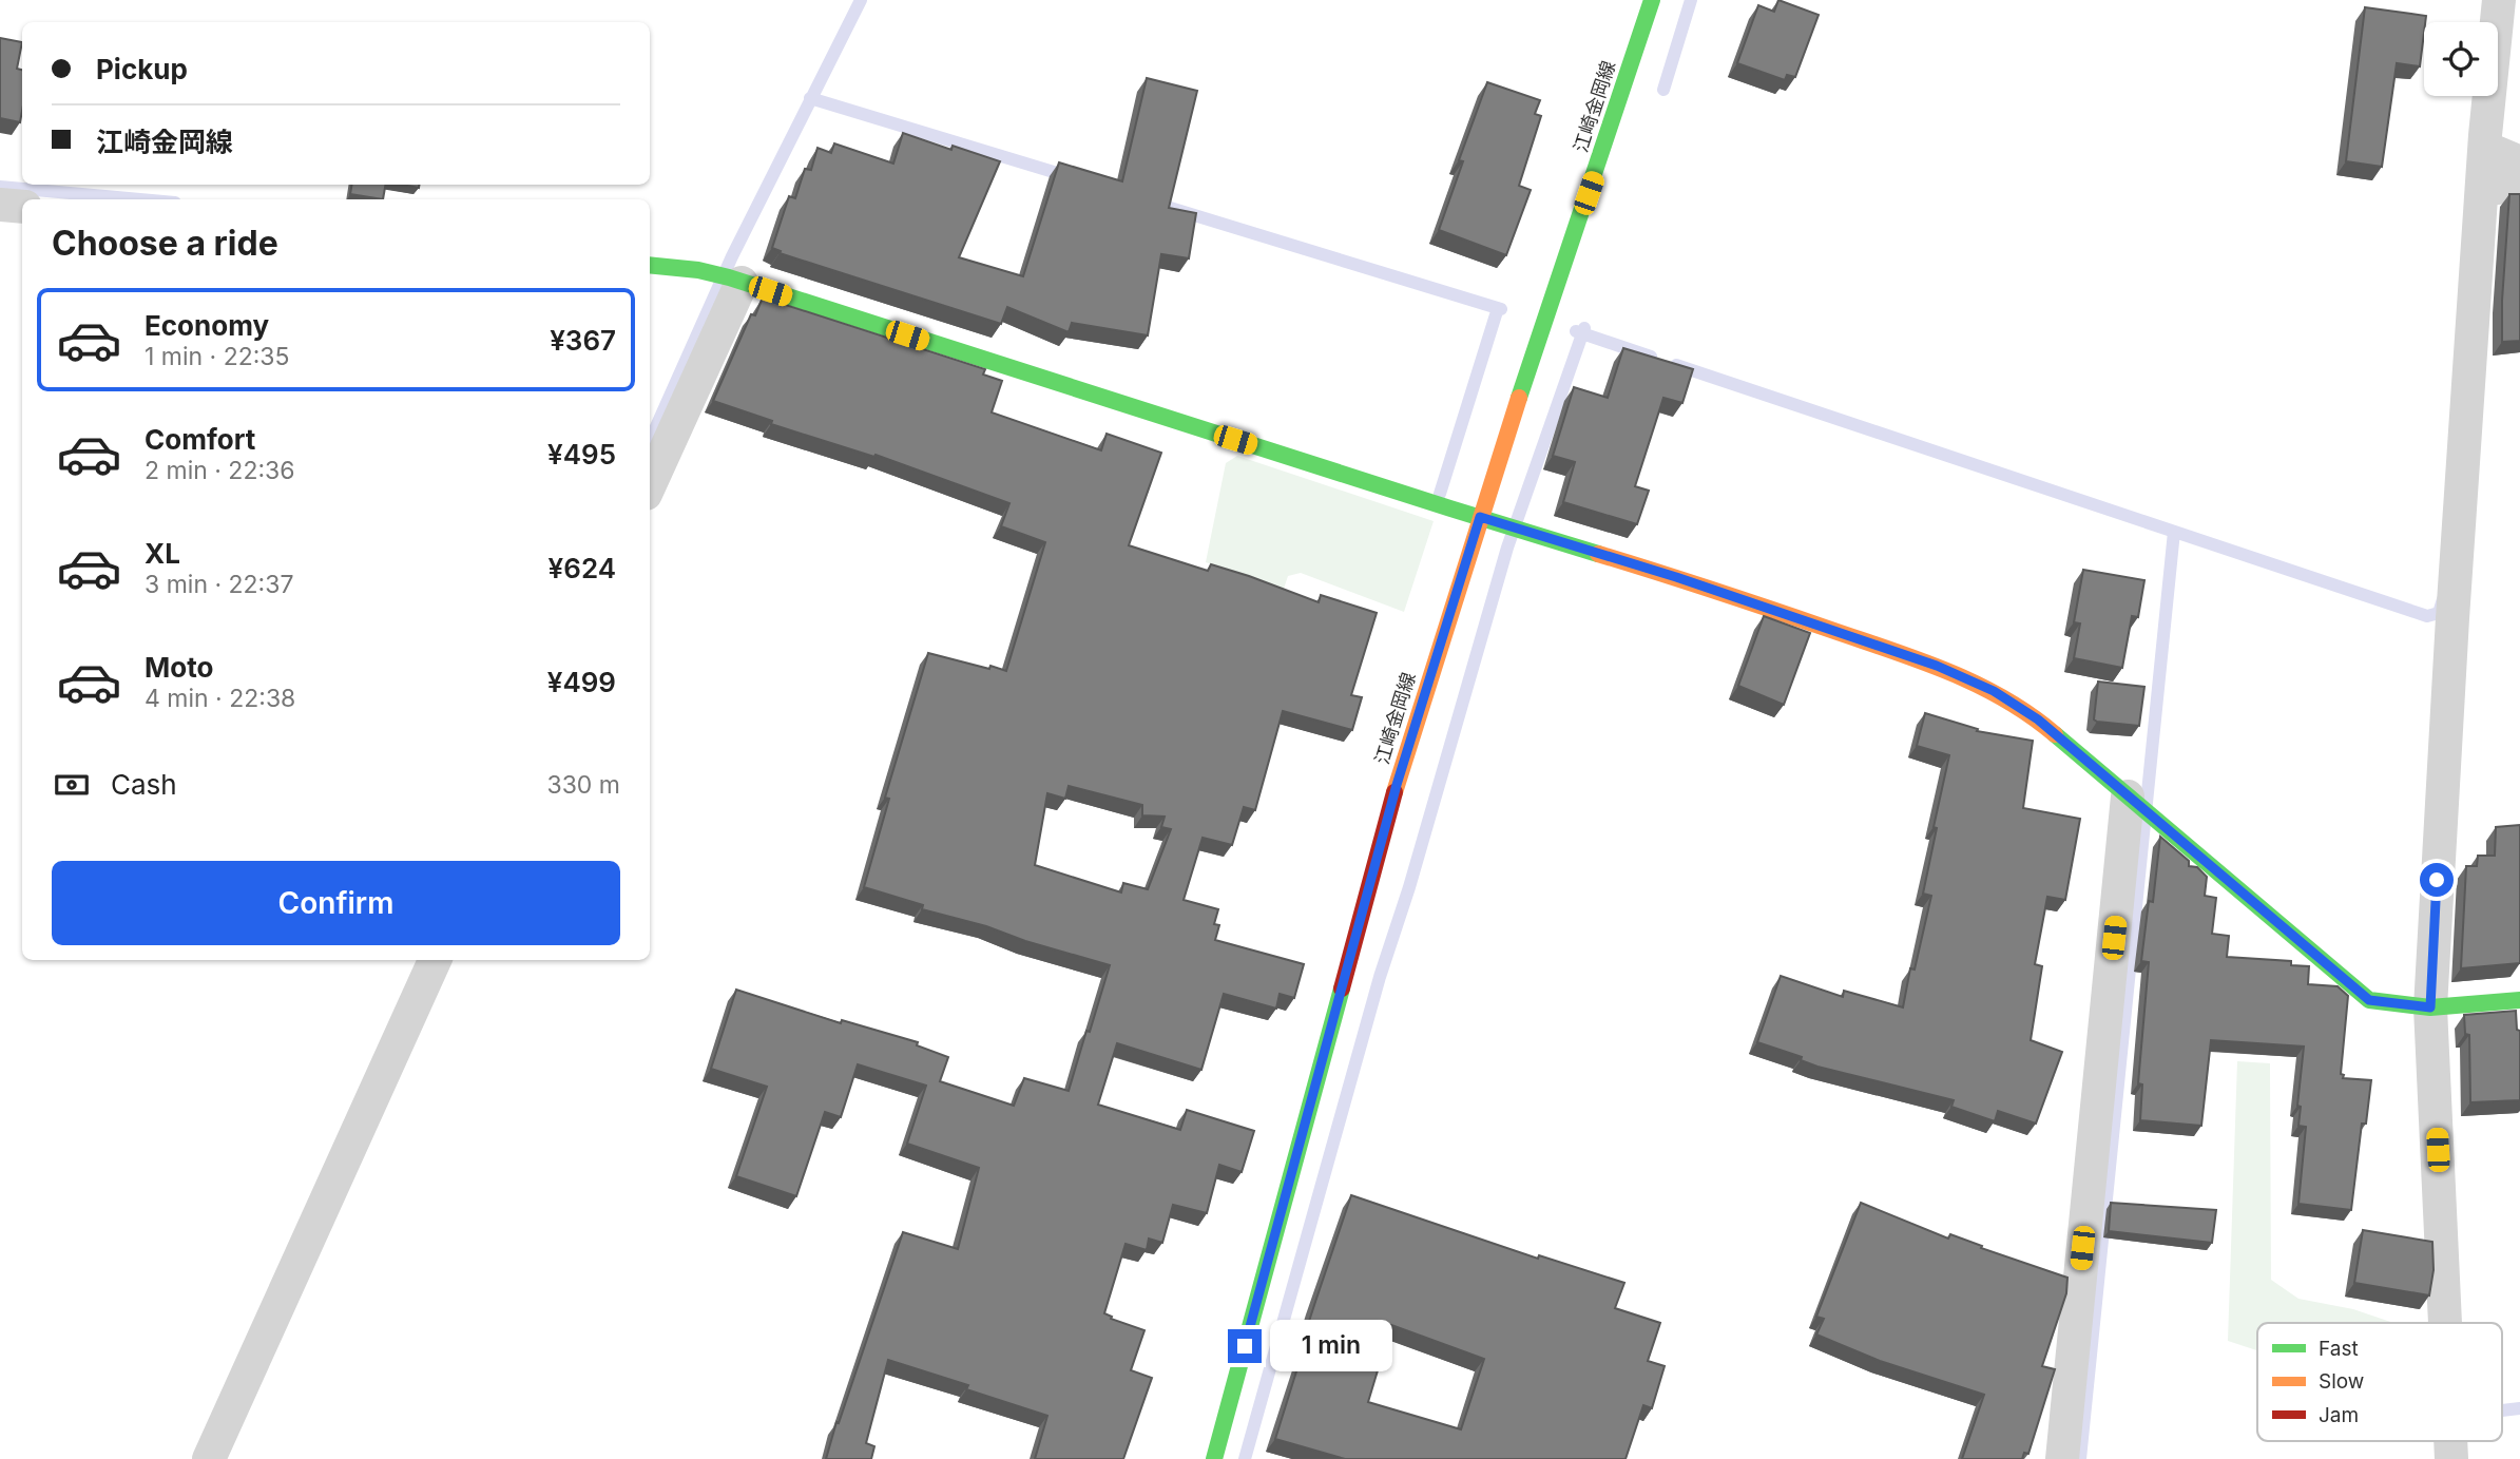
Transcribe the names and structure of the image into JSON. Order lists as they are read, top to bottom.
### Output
{
  "streets": {
    "street": ["江崎金岡線"]
  },
  "legend": ["Fast", "Slow", "Jam"],
  "page": {
    "banner": ["Pickup", "江崎金岡線"],
    "heading": "Choose a ride",
    "list": [
      {
        "name": "Economy",
        "note": "1 min · 22:35",
        "value": "¥367"
      },
      {
        "name": "Comfort",
        "note": "2 min · 22:36",
        "value": "¥495"
      },
      {
        "name": "XL",
        "note": "3 min · 22:37",
        "value": "¥624"
      },
      {
        "name": "Moto",
        "note": "4 min · 22:38",
        "value": "¥499"
      }
    ],
    "pay": ["Cash", "330 m"],
    "buttons": "Confirm",
    "bubble": "1 min"
  }
}
